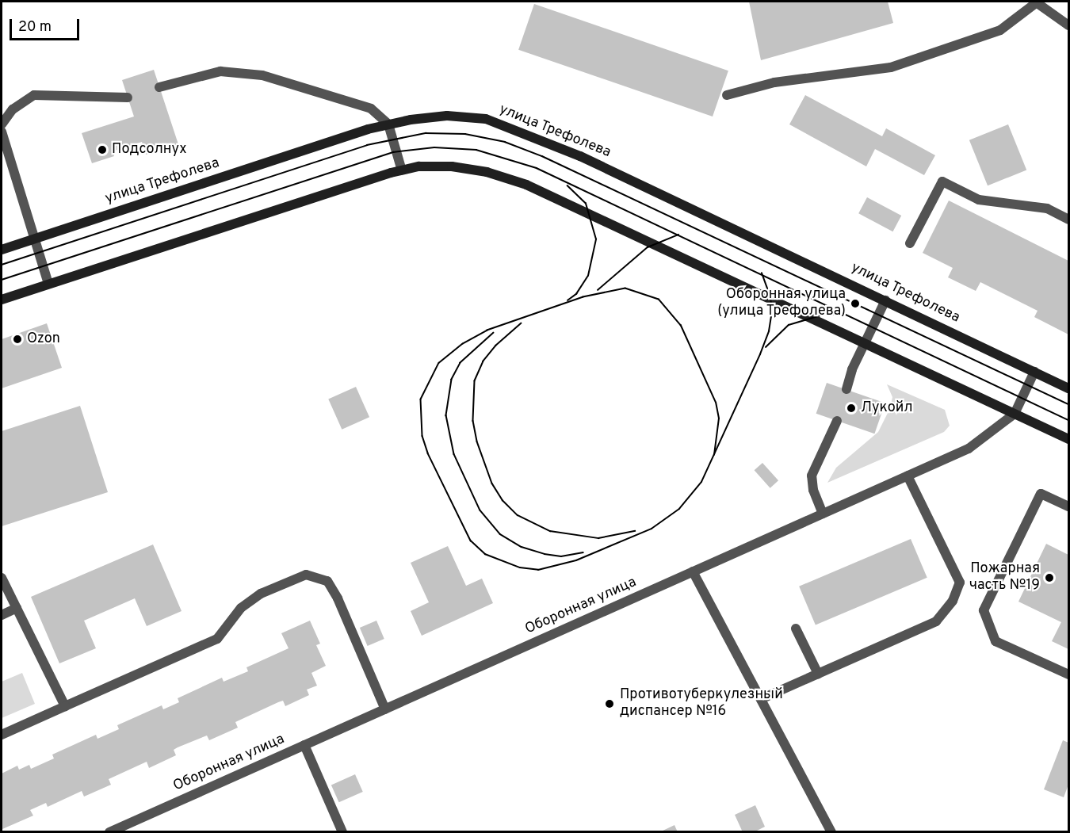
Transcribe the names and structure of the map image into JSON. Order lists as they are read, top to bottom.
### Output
{
  "streets": {
    "main road": ["улица Трефолева"],
    "street": ["Оборонная улица"]
  },
  "crossings": [
    ["улица Трефолева", "Оборонная улица"]
  ],
  "places": [
    "Подсолнух",
    "Оборонная улица (улица Трефолева)",
    "Ozon",
    "Лукойл",
    "Пожарная часть №19",
    "Противотуберкулезный диспансер №16"
  ],
  "scale_bar": "20 m"
}
